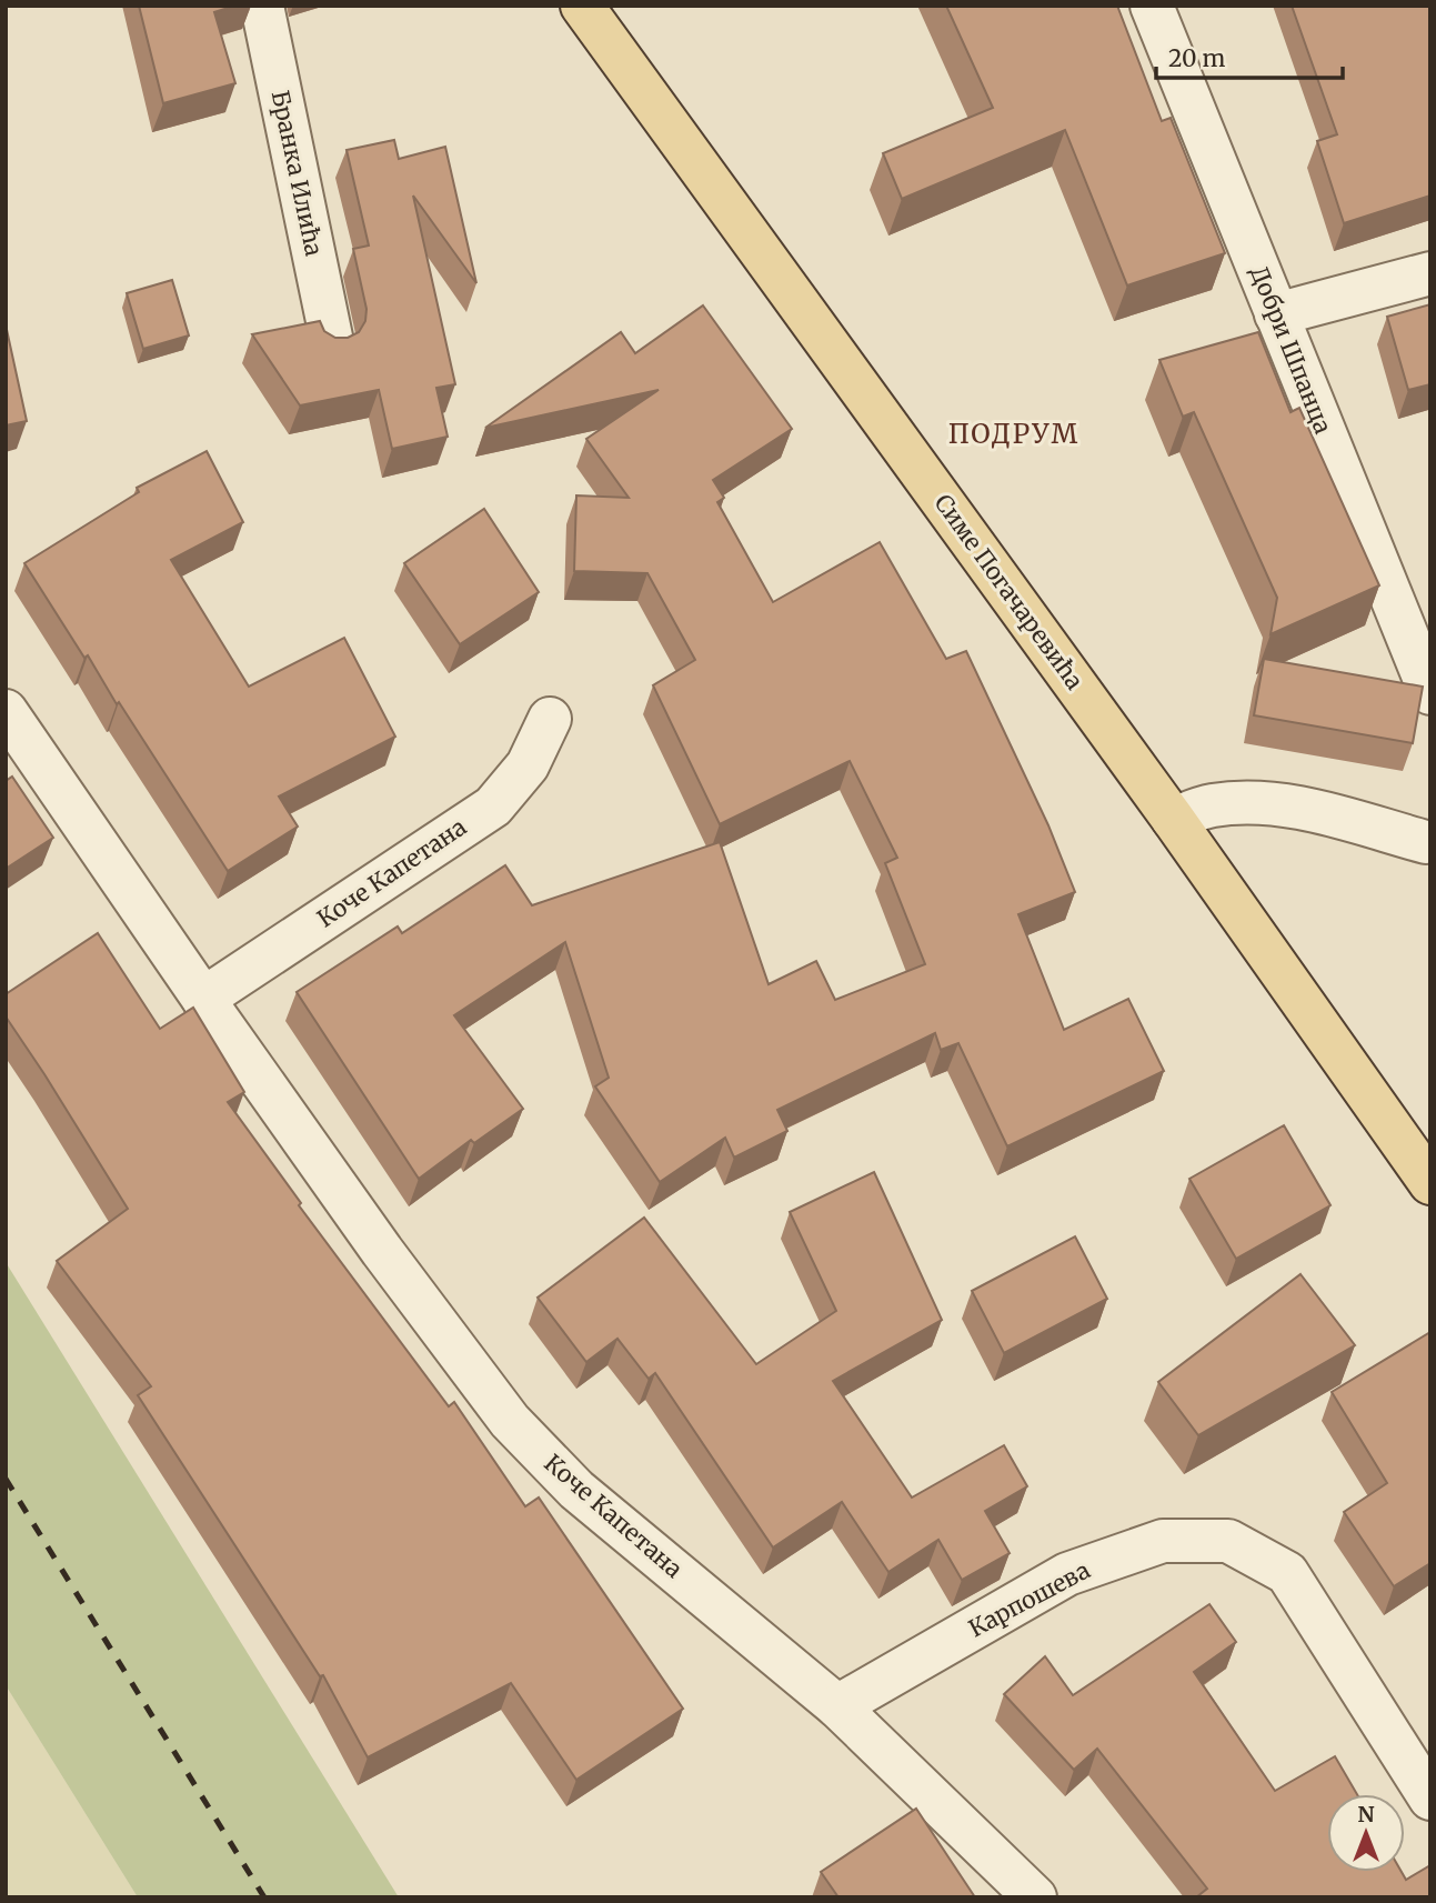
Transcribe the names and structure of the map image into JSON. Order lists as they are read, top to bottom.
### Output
{
  "streets": {
    "main road": ["Симе Погачаревића"],
    "street": [
      "Бранка Илића",
      "Добри Шпанца",
      "Коче Капетана",
      "Карпошева"
    ]
  },
  "crossings": [
    ["Коче Капетана", "Карпошева"]
  ],
  "districts": ["ПОДРУМ"],
  "scale_bar": "20 m",
  "north": "top"
}
